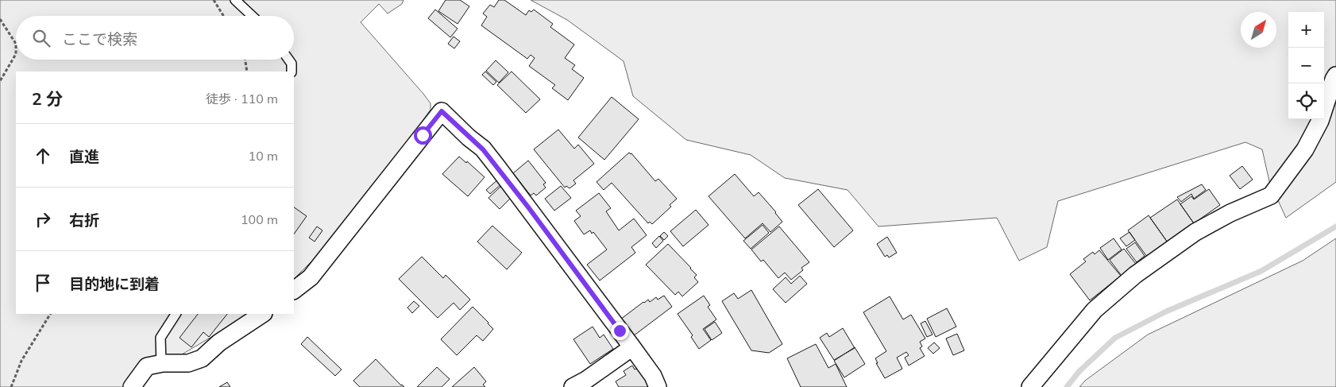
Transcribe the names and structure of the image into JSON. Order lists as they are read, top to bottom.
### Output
{
  "north": "top right",
  "page": {
    "map_buttons": ["+", "−"],
    "search": "ここで検索",
    "heading": ["2 分", "徒歩 · 110 m"],
    "list": [
      ["直進", "10 m"],
      ["右折", "100 m"],
      "目的地に到着"
    ]
  }
}
